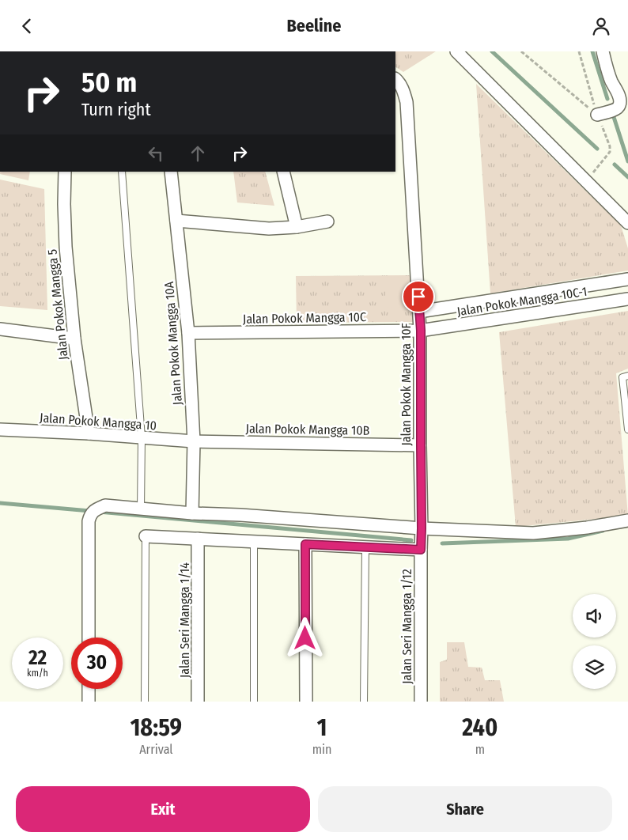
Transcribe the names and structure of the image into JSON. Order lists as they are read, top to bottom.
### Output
{
  "streets": {
    "street": [
      "Jalan Pokok Mangga 10C-1",
      "Jalan Pokok Mangga 5",
      "Jalan Pokok Mangga 10C",
      "Jalan Pokok Mangga 10A",
      "Jalan Pokok Mangga 10F",
      "Jalan Pokok Mangga 10",
      "Jalan Pokok Mangga 10B",
      "Jalan Seri Mangga 1/14",
      "Jalan Seri Mangga 1/12"
    ]
  },
  "crossings": [
    ["Jalan Pokok Mangga 10C-1", "Jalan Pokok Mangga 10C"],
    ["Jalan Pokok Mangga 10C-1", "Jalan Pokok Mangga 10F"],
    ["Jalan Pokok Mangga 5", "Jalan Pokok Mangga 10"],
    ["Jalan Pokok Mangga 10C", "Jalan Pokok Mangga 10A"],
    ["Jalan Pokok Mangga 10C", "Jalan Pokok Mangga 10F"],
    ["Jalan Pokok Mangga 10A", "Jalan Pokok Mangga 10"],
    ["Jalan Pokok Mangga 10A", "Jalan Pokok Mangga 10B"],
    ["Jalan Pokok Mangga 10F", "Jalan Pokok Mangga 10B"],
    ["Jalan Pokok Mangga 10F", "Jalan Seri Mangga 1/12"],
    ["Jalan Pokok Mangga 10", "Jalan Pokok Mangga 10B"]
  ],
  "page": {
    "header": "Beeline",
    "turn": ["50 m", "Turn right"],
    "speed": "22 km/h",
    "limit": "30",
    "eta": [
      "18:59",
      "Arrival",
      "1",
      "min",
      "240",
      "m"
    ],
    "buttons": ["Exit", "Share"]
  }
}
